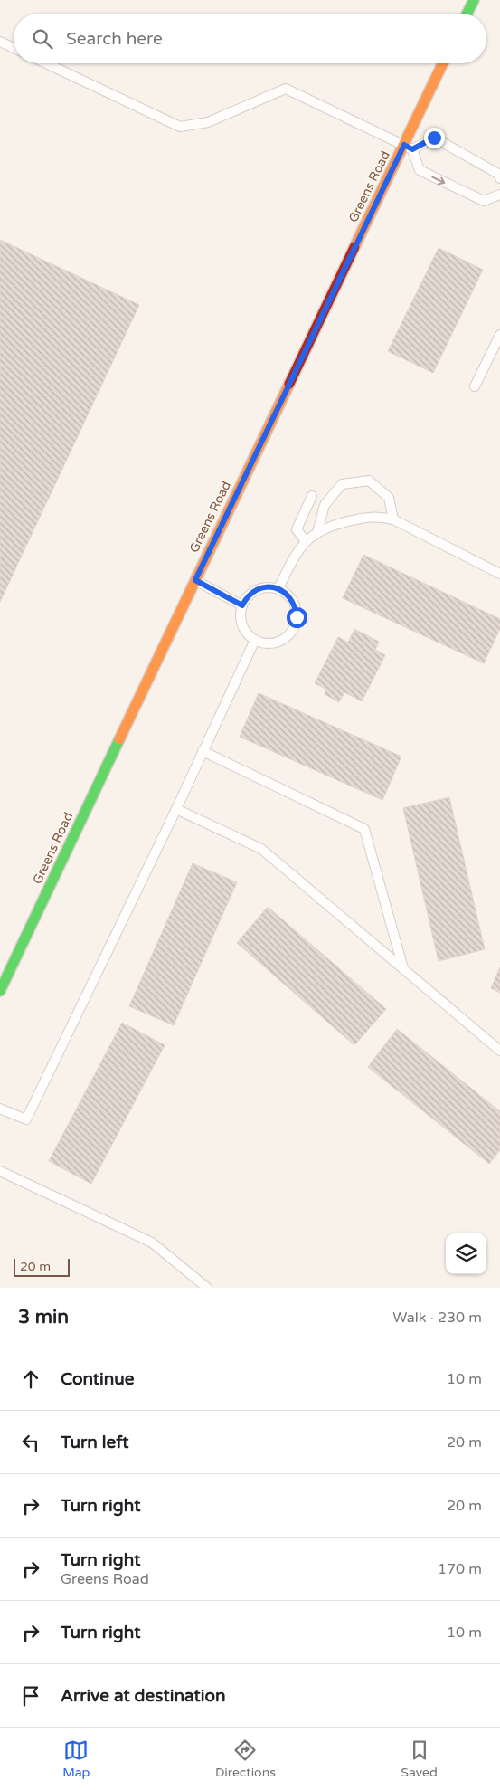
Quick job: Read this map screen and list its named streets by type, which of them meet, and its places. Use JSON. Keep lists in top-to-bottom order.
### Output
{
  "streets": {
    "main road": ["Greens Road"]
  },
  "scale_bar": "20 m",
  "page": {
    "search": "Search here",
    "scale": "20 m",
    "heading": ["3 min", "Walk · 230 m"],
    "list": [
      ["Continue", "10 m"],
      ["Turn left", "20 m"],
      ["Turn right", "20 m"],
      ["Turn right", "Greens Road", "170 m"],
      ["Turn right", "10 m"],
      "Arrive at destination"
    ],
    "nav": ["Map", "Directions", "Saved"]
  }
}
